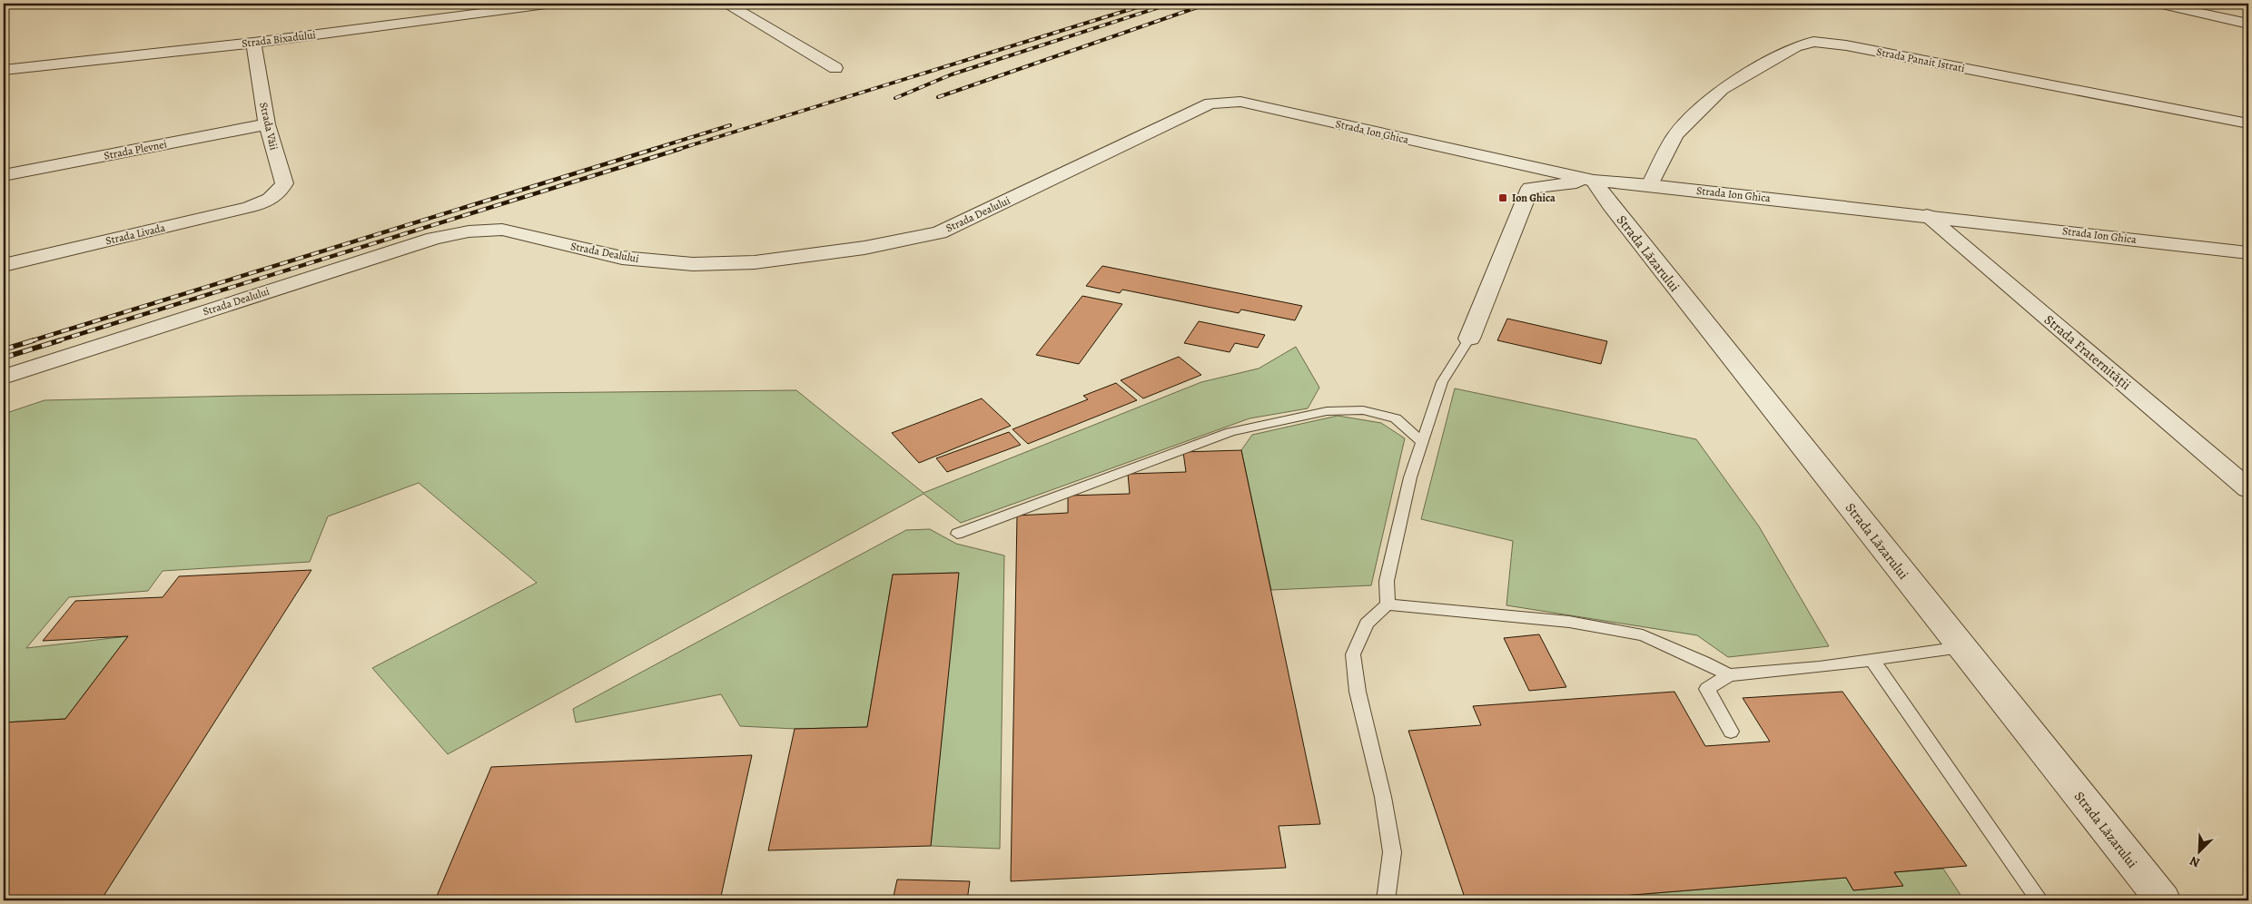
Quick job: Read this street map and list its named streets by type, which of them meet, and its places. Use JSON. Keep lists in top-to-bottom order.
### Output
{
  "streets": {
    "street": [
      "Strada Bixadului",
      "Strada Panait Istrati",
      "Strada Văii",
      "Strada Ion Ghica",
      "Strada Plevnei",
      "Strada Dealului",
      "Strada Livada",
      "Strada Lăzarului",
      "Strada Fraternității"
    ]
  },
  "crossings": [
    ["Strada Bixadului", "Strada Văii"],
    ["Strada Panait Istrati", "Strada Ion Ghica"],
    ["Strada Văii", "Strada Plevnei"],
    ["Strada Văii", "Strada Livada"],
    ["Strada Ion Ghica", "Strada Dealului"],
    ["Strada Ion Ghica", "Strada Lăzarului"],
    ["Strada Ion Ghica", "Strada Fraternității"]
  ],
  "places": {
    "transit": ["Ion Ghica"]
  },
  "north": "bottom left"
}
